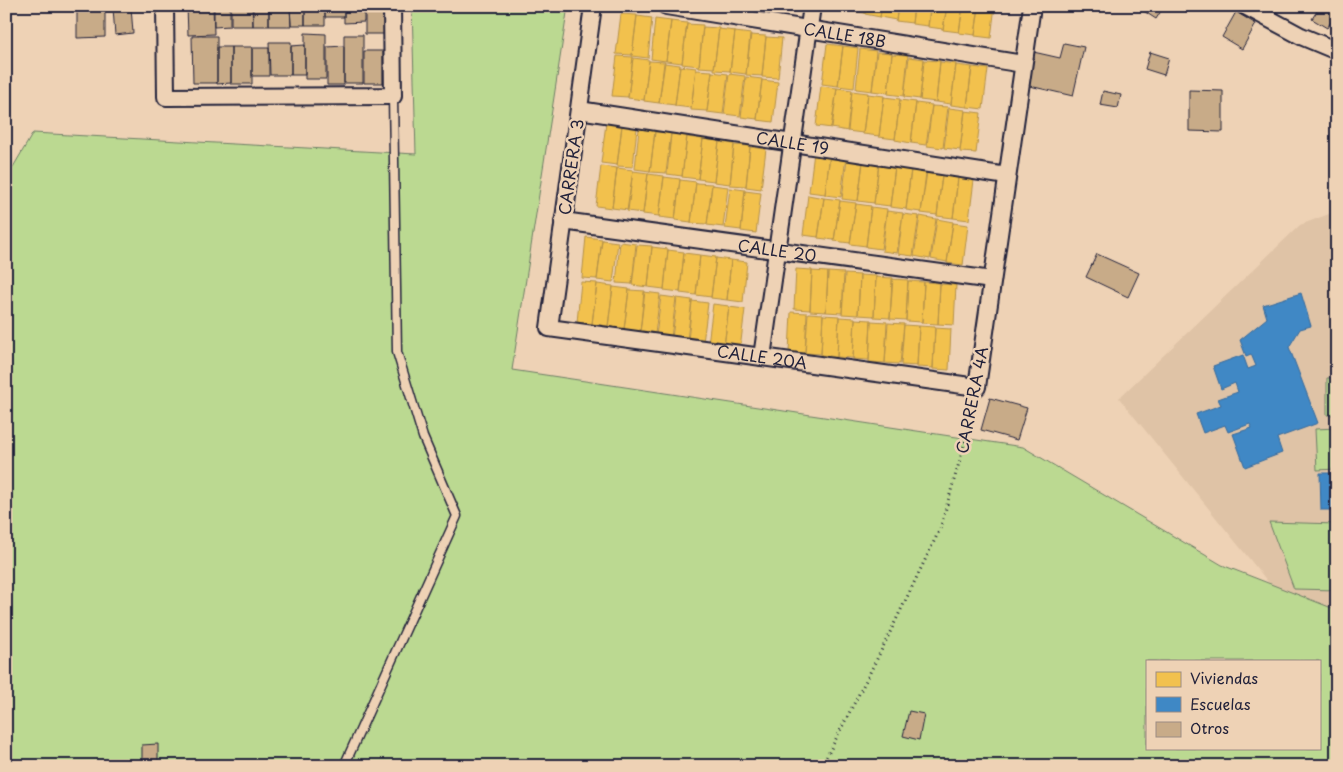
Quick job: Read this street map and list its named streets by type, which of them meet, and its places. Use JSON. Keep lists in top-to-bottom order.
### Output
{
  "streets": {
    "street": [
      "CALLE 18B",
      "CALLE 19",
      "CARRERA 3",
      "CALLE 20",
      "CALLE 20A",
      "CARRERA 4A"
    ]
  },
  "crossings": [
    ["CALLE 18B", "CARRERA 4A"],
    ["CALLE 19", "CARRERA 3"],
    ["CALLE 19", "CARRERA 4A"],
    ["CARRERA 3", "CALLE 20"],
    ["CARRERA 3", "CALLE 20A"],
    ["CALLE 20", "CARRERA 4A"],
    ["CALLE 20A", "CARRERA 4A"]
  ],
  "legend": ["Viviendas", "Escuelas", "Otros"]
}
